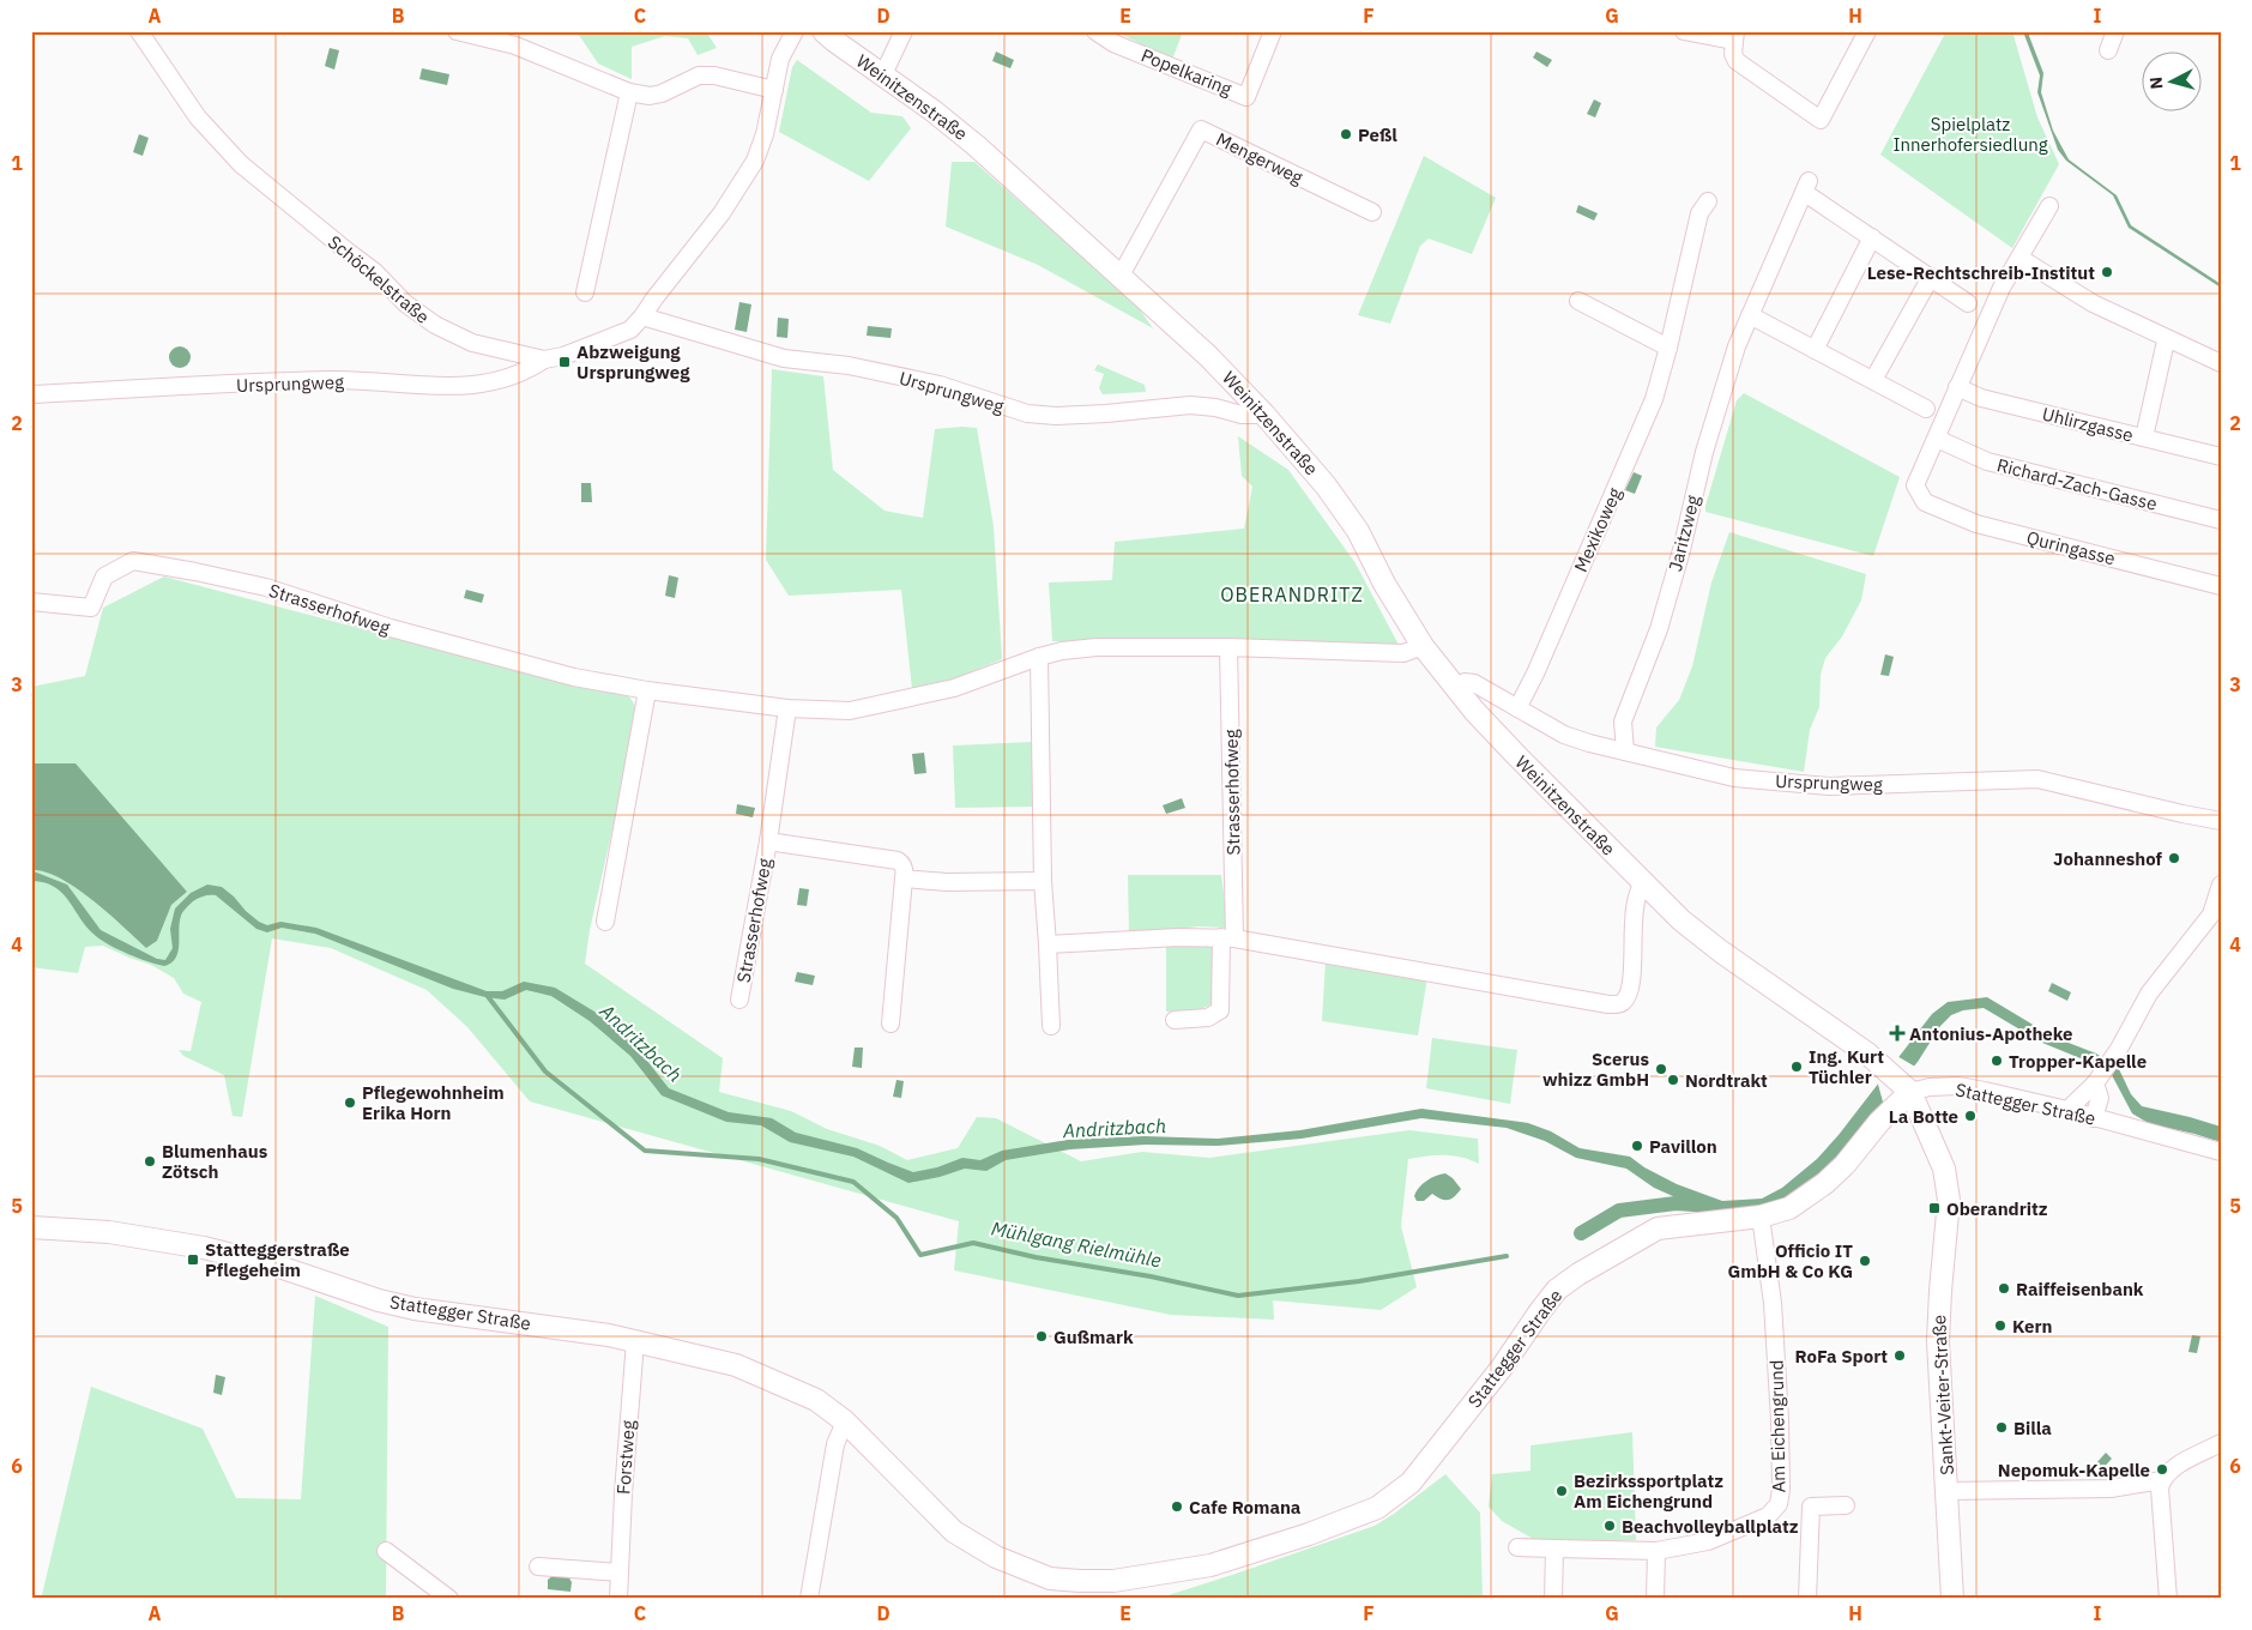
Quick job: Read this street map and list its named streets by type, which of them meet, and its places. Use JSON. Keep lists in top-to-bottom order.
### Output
{
  "streets": {
    "main road": ["Weinitzenstraße", "Stattegger Straße", "Sankt-Veiter-Straße"],
    "street": [
      "Popelkaring",
      "Mengerweg",
      "Schöckelstraße",
      "Ursprungweg",
      "Uhlirzgasse",
      "Richard-Zach-Gasse",
      "Mexikoweg",
      "Jaritzweg",
      "Quringasse",
      "Strasserhofweg",
      "Am Eichengrund",
      "Forstweg"
    ]
  },
  "crossings": [
    ["Weinitzenstraße", "Mengerweg"],
    ["Weinitzenstraße", "Ursprungweg"],
    ["Weinitzenstraße", "Strasserhofweg"],
    ["Weinitzenstraße", "Stattegger Straße"],
    ["Weinitzenstraße", "Sankt-Veiter-Straße"],
    ["Schöckelstraße", "Ursprungweg"],
    ["Ursprungweg", "Mexikoweg"],
    ["Ursprungweg", "Jaritzweg"],
    ["Richard-Zach-Gasse", "Quringasse"],
    ["Stattegger Straße", "Sankt-Veiter-Straße"],
    ["Stattegger Straße", "Am Eichengrund"],
    ["Stattegger Straße", "Forstweg"]
  ],
  "districts": ["OBERANDRITZ"],
  "water": ["Andritzbach", "Mühlgang Rielmühle"],
  "parks": ["Spielplatz Innerhofersiedlung"],
  "places": {
    "other": [
      "Peßl",
      "Lese-Rechtschreib-Institut",
      "Johanneshof",
      "Tropper-Kapelle",
      "Ing. Kurt Tüchler",
      "Scerus whizz GmbH",
      "Nordtrakt",
      "Pflegewohnheim Erika Horn",
      "La Botte",
      "Pavillon",
      "Blumenhaus Zötsch",
      "Officio IT GmbH & Co KG",
      "Raiffeisenbank",
      "Kern",
      "Gußmark",
      "RoFa Sport",
      "Billa",
      "Nepomuk-Kapelle",
      "Bezirkssportplatz Am Eichengrund",
      "Cafe Romana",
      "Beachvolleyballplatz"
    ],
    "transit": ["Abzweigung Ursprungweg", "Oberandritz", "Statteggerstraße Pflegeheim"],
    "health": ["Antonius-Apotheke"]
  },
  "north": "left",
  "grid": {
    "columns": [
      "A",
      "B",
      "C",
      "D",
      "E",
      "F",
      "G",
      "H",
      "I"
    ],
    "rows": [
      "1",
      "2",
      "3",
      "4",
      "5",
      "6"
    ]
  }
}
